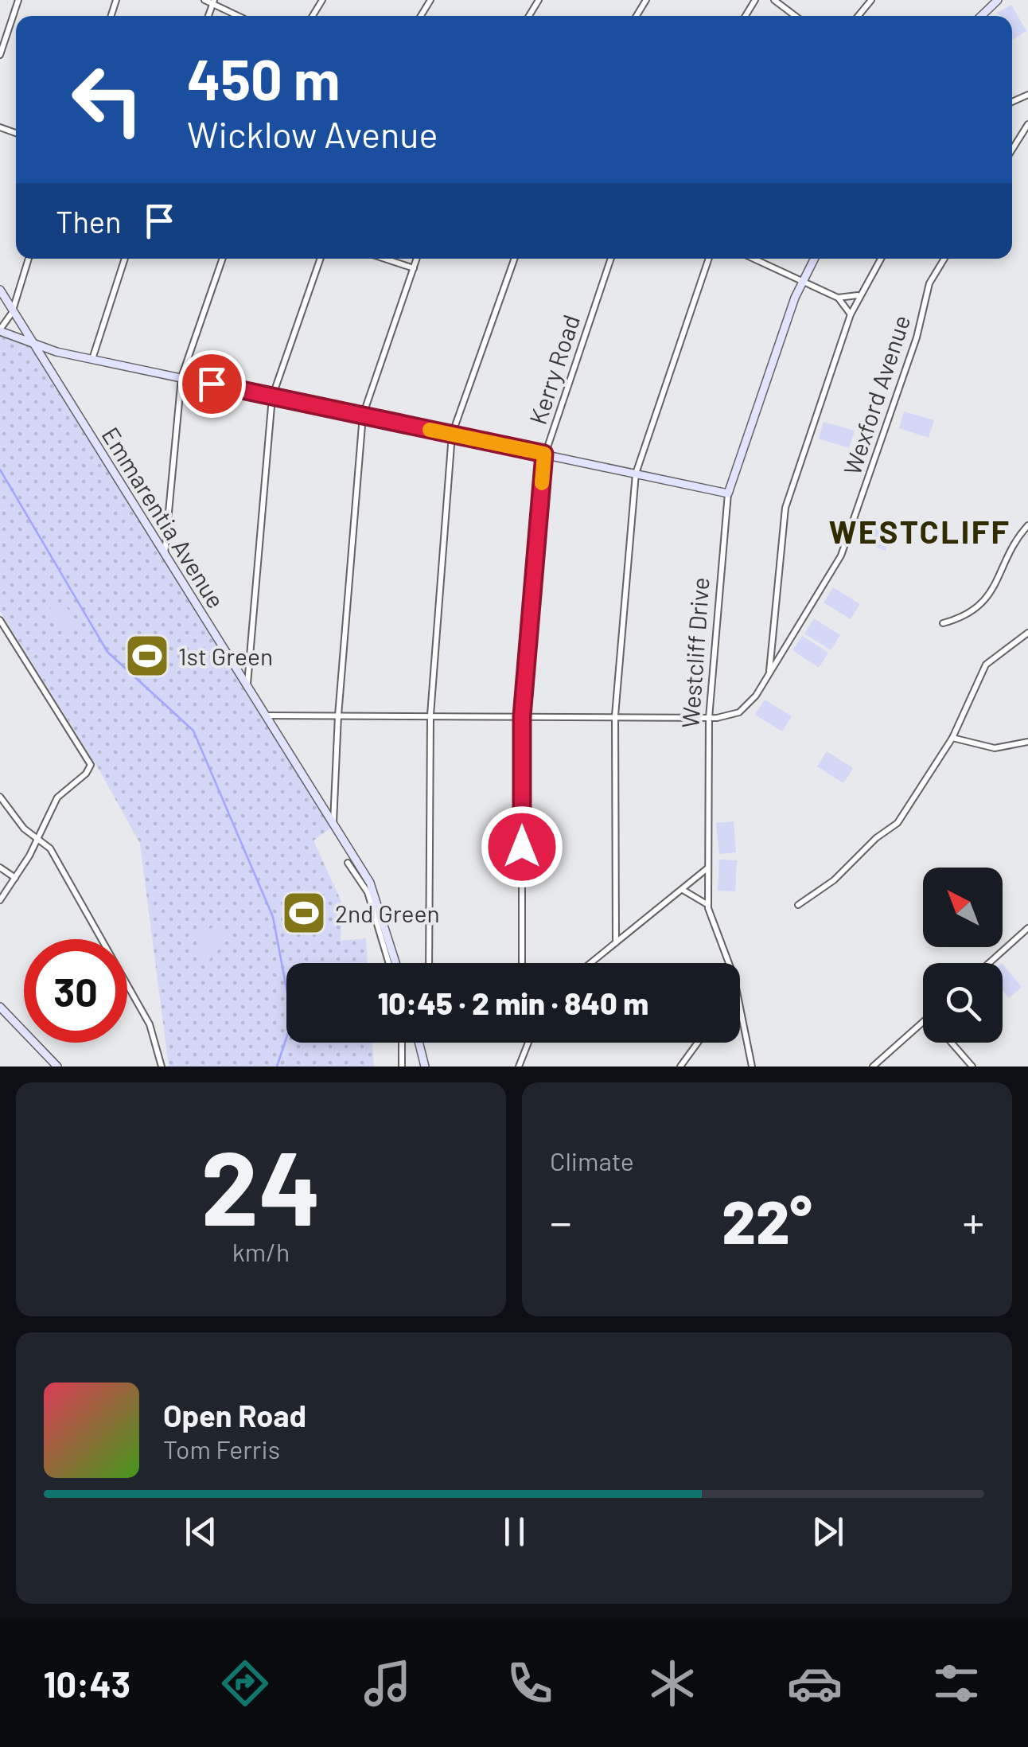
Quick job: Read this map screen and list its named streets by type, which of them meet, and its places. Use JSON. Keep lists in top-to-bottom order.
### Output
{
  "streets": {
    "street": [
      "Kerry Road",
      "Wexford Avenue",
      "Emmarentia Avenue",
      "Westcliff Drive"
    ]
  },
  "crossings": [
    ["Kerry Road", "Wexford Avenue"],
    ["Wexford Avenue", "Emmarentia Avenue"],
    ["Wexford Avenue", "Westcliff Drive"]
  ],
  "districts": ["WESTCLIFF"],
  "places": {
    "sports": ["1st Green", "2nd Green"]
  },
  "north": "top left",
  "page": {
    "turn": ["450 m", "Wicklow Avenue"],
    "then": "Then",
    "limit": "30",
    "trip": "10:45 · 2 min · 840 m",
    "tile": [
      ["24", "km/h"],
      "Climate"
    ],
    "heat": ["−", "22°", "+"],
    "song": ["Open Road", "Tom Ferris"],
    "tabs": "10:43"
  }
}
